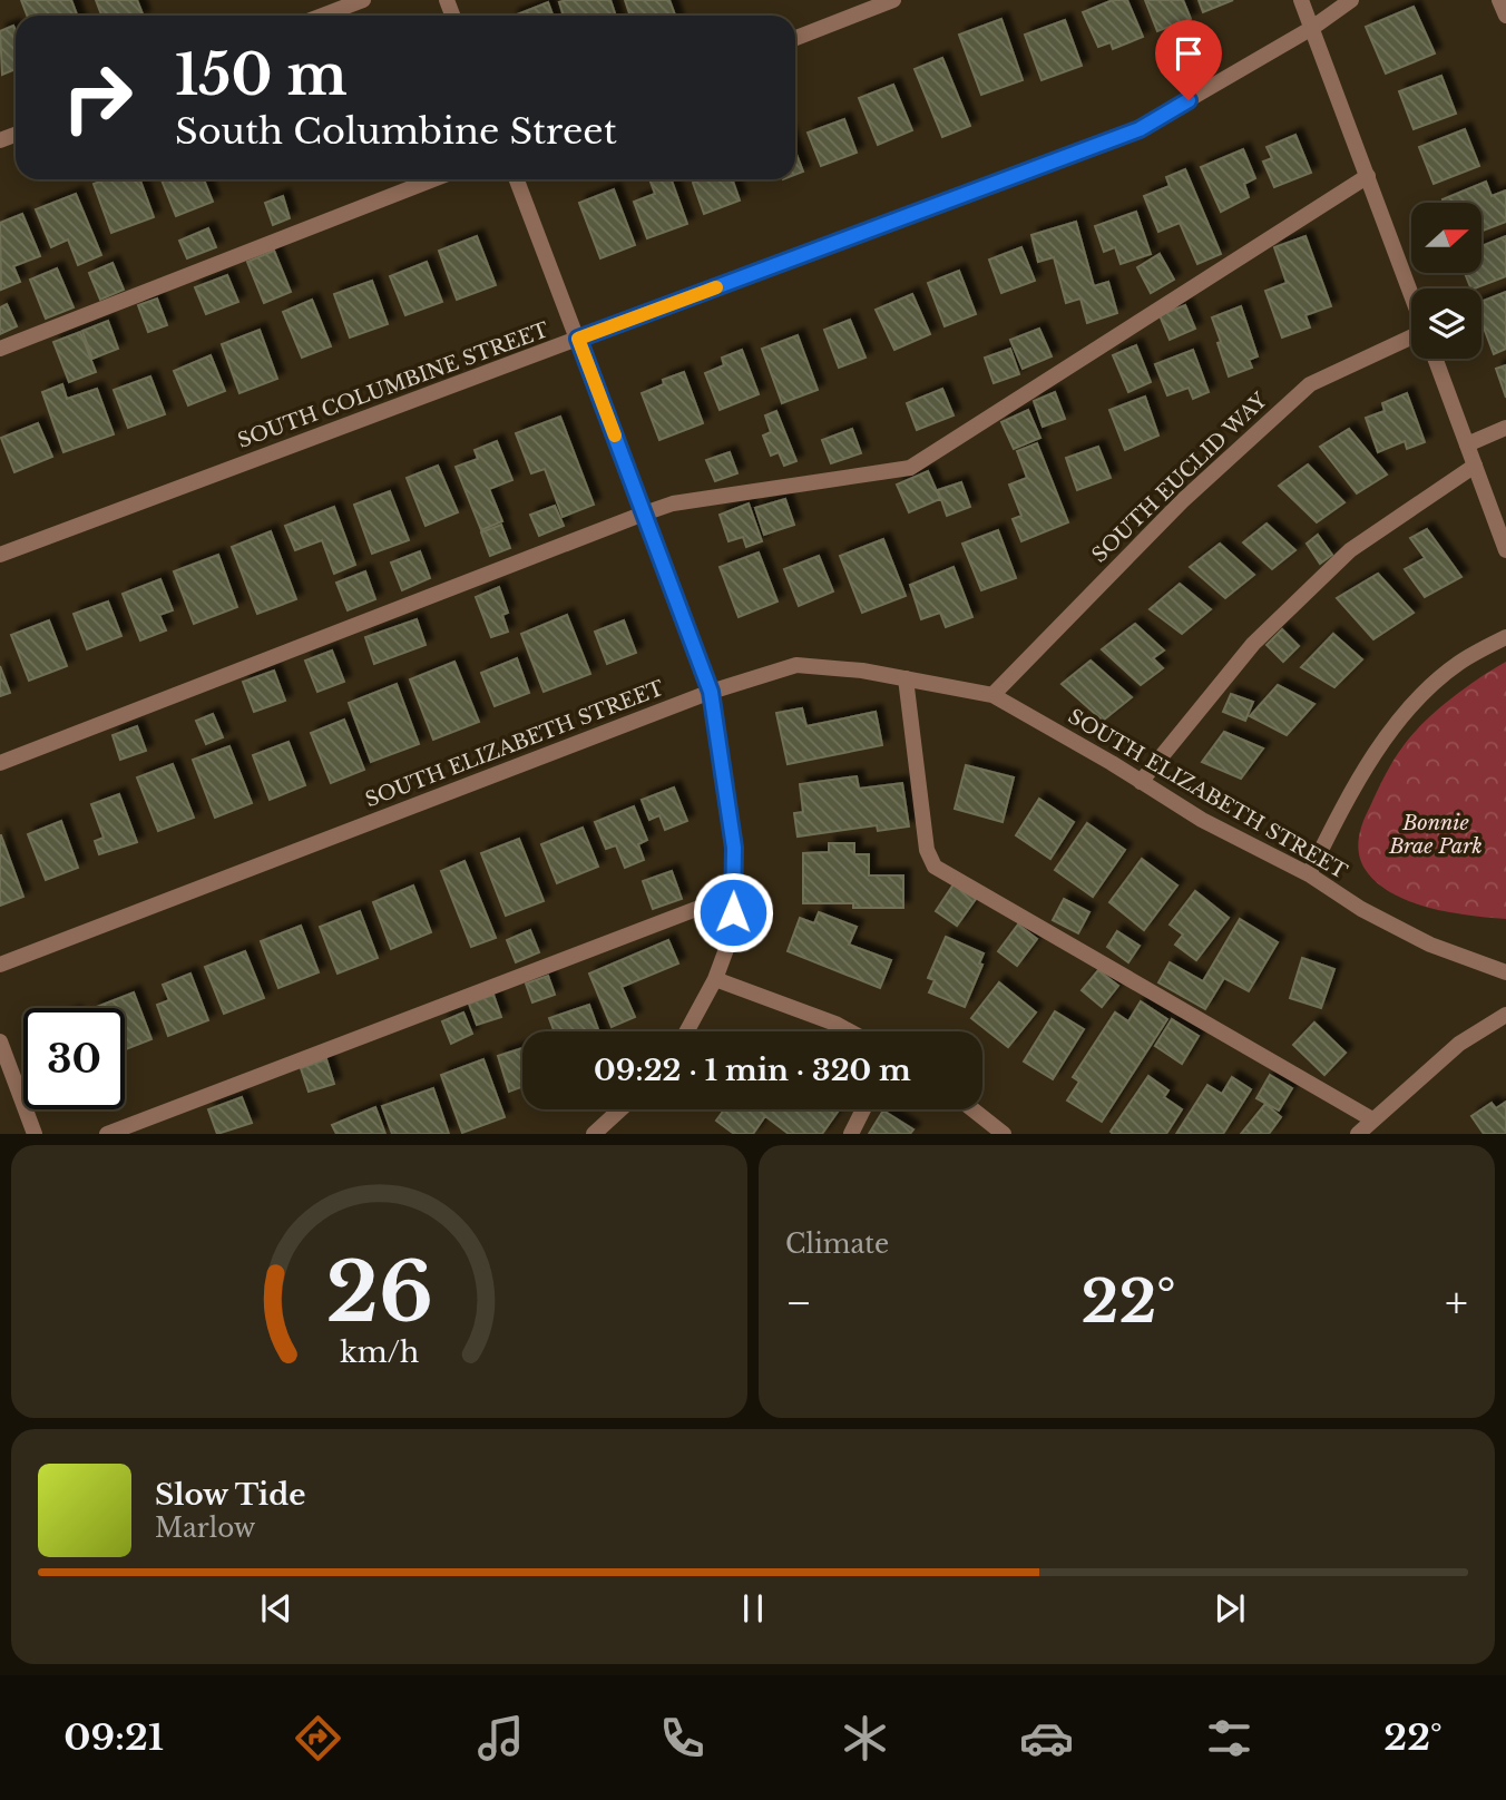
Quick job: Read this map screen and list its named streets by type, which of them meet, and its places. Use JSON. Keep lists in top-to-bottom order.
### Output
{
  "streets": {
    "street": ["SOUTH COLUMBINE STREET", "SOUTH EUCLID WAY", "SOUTH ELIZABETH STREET"]
  },
  "crossings": [
    ["SOUTH EUCLID WAY", "SOUTH ELIZABETH STREET"]
  ],
  "parks": ["Bonnie Brae Park"],
  "north": "right",
  "page": {
    "turn": ["150 m", "South Columbine Street"],
    "limit": "30",
    "trip": "09:22 · 1 min · 320 m",
    "tile": "Climate",
    "heat": ["−", "22°", "+"],
    "song": ["Slow Tide", "Marlow"],
    "tabs": ["09:21", "22°"],
    "gauge": ["26", "km/h"]
  }
}
